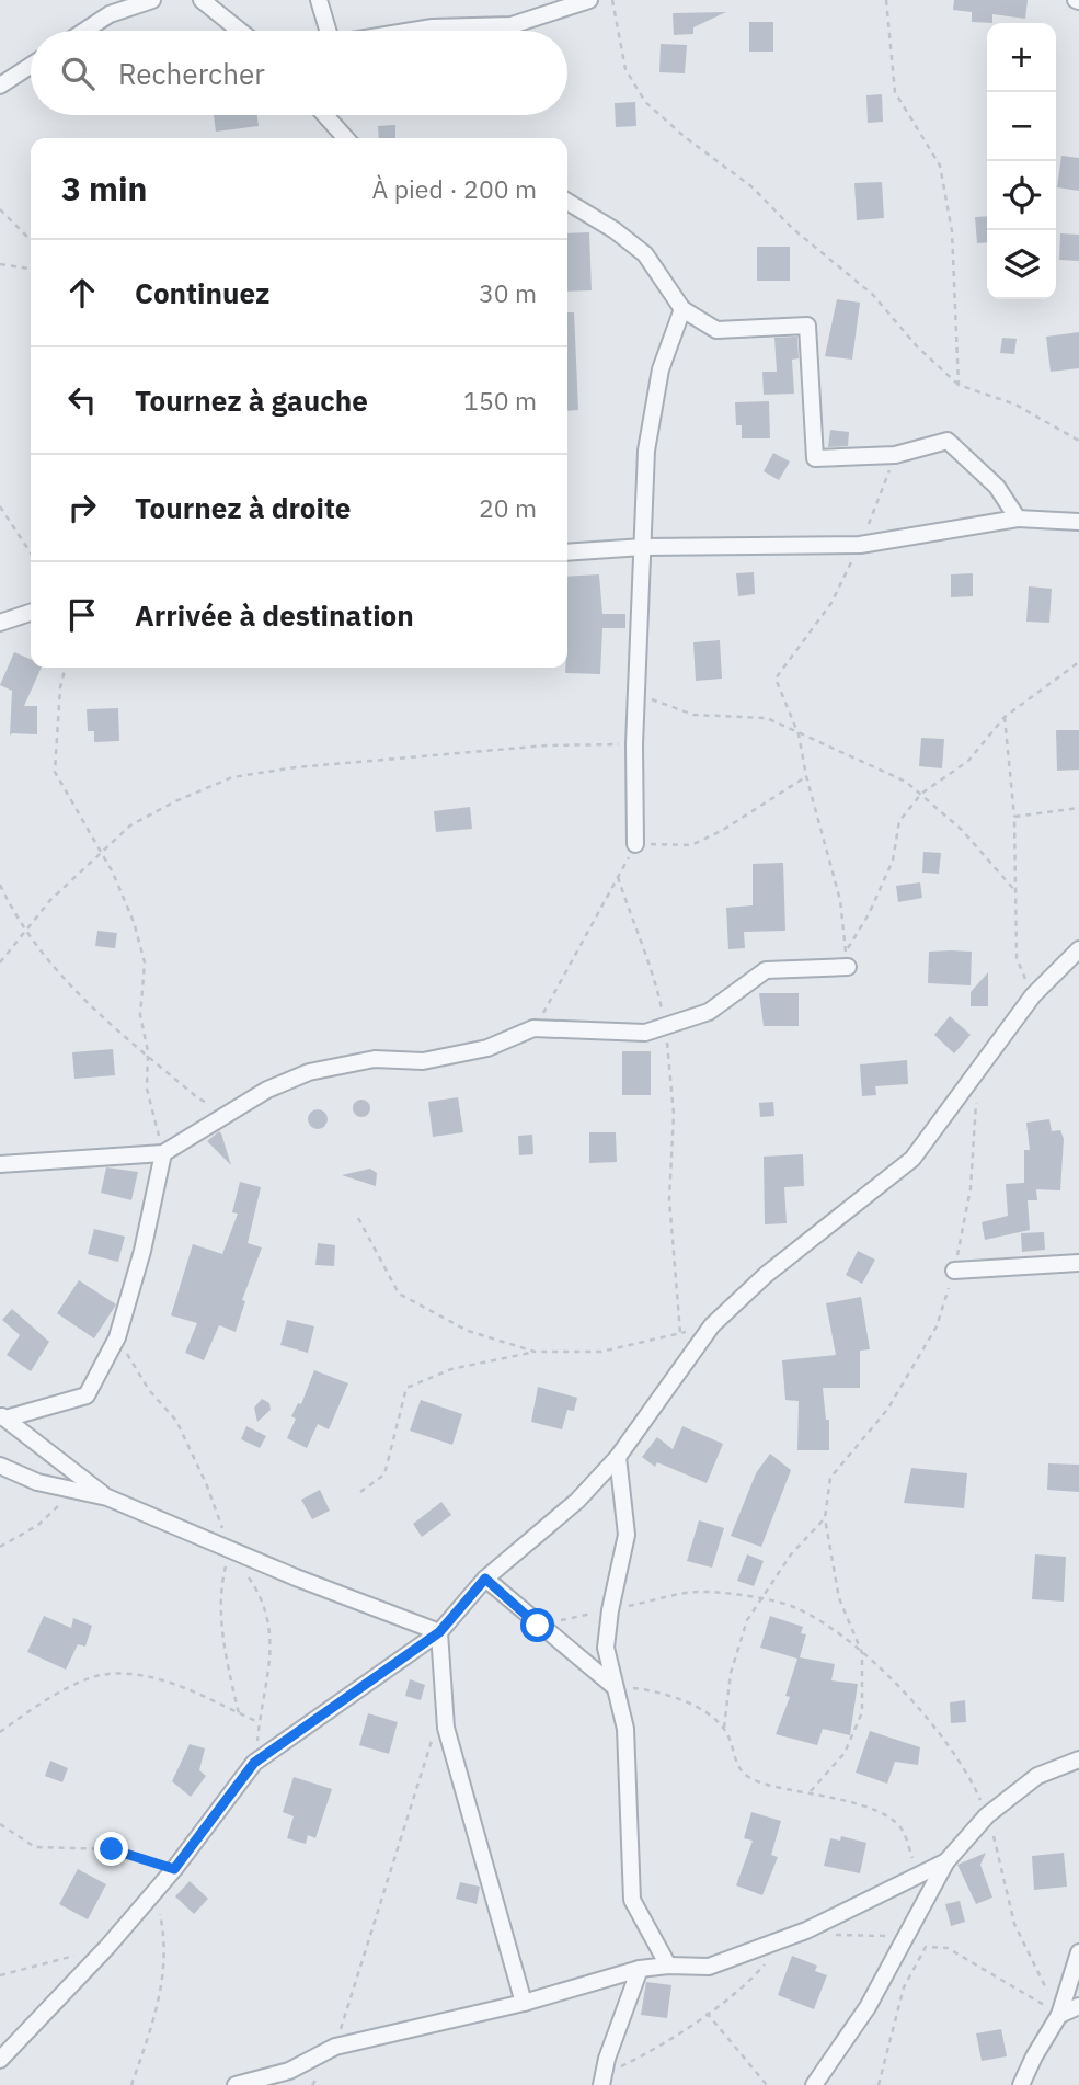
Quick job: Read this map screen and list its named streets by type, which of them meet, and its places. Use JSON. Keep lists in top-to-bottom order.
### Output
{
  "page": {
    "map_buttons": ["+", "−"],
    "search": "Rechercher",
    "heading": ["3 min", "À pied · 200 m"],
    "list": [
      ["Continuez", "30 m"],
      ["Tournez à gauche", "150 m"],
      ["Tournez à droite", "20 m"],
      "Arrivée à destination"
    ]
  }
}
